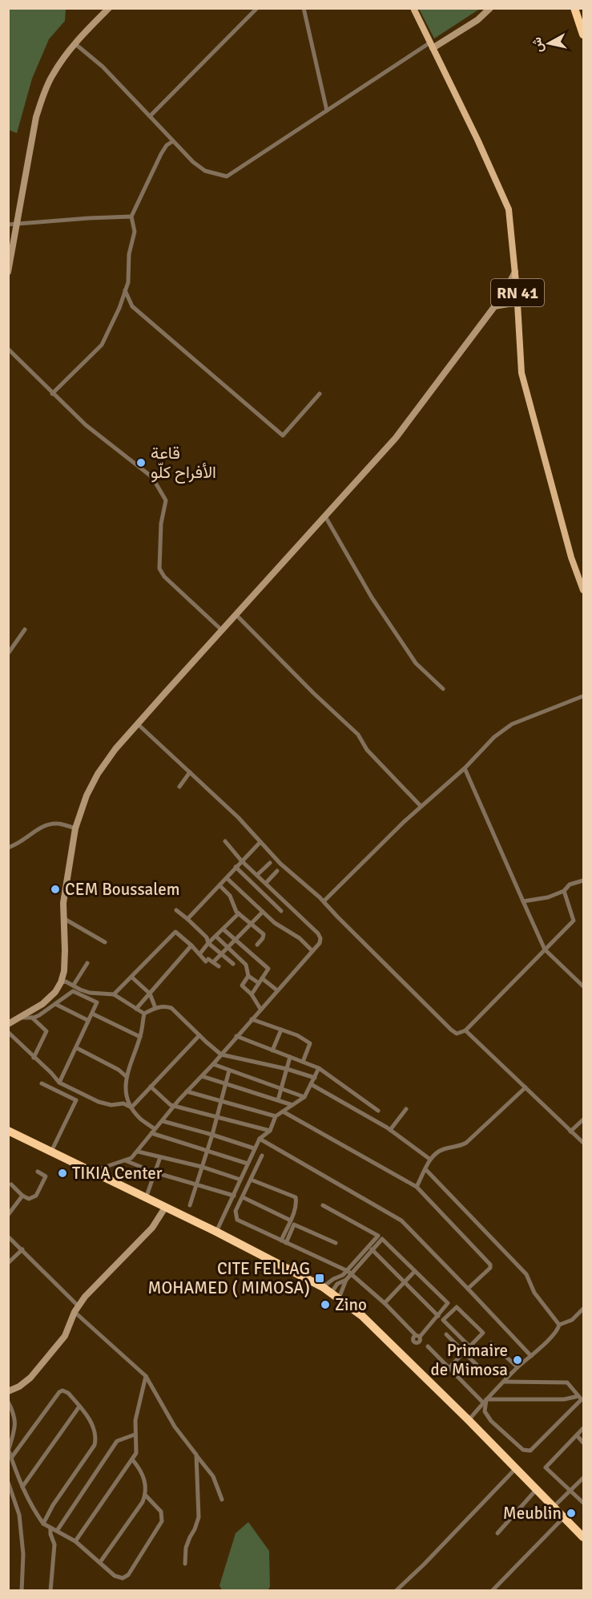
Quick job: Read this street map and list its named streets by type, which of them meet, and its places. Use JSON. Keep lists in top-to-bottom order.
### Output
{
  "streets": {
    "main road": ["RN 41"]
  },
  "places": {
    "other": [
      "قاعة الأفراح كلّو",
      "CEM Boussalem",
      "TIKIA Center",
      "Zino",
      "Primaire de Mimosa",
      "Meublin"
    ],
    "transit": ["CITE FELLAG MOHAMED ( MIMOSA)"]
  },
  "north": "left"
}
